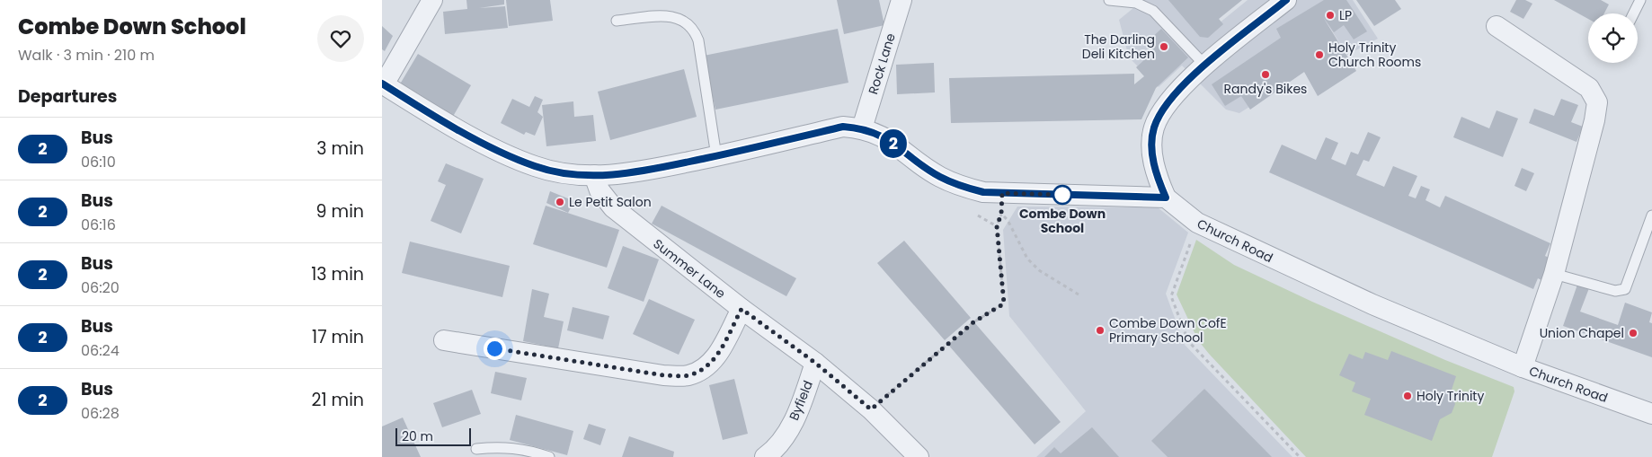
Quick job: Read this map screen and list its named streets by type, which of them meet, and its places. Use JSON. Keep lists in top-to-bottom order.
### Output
{
  "streets": {
    "street": [
      "Rock Lane",
      "Church Road",
      "Summer Lane",
      "Byfield"
    ]
  },
  "crossings": [
    ["Summer Lane", "Byfield"]
  ],
  "places": [
    "LP",
    "The Darling Deli Kitchen",
    "Holy Trinity Church Rooms",
    "Randy's Bikes",
    "Combe Down School",
    "Le Petit Salon",
    "Combe Down CofE Primary School",
    "Union Chapel",
    "Holy Trinity"
  ],
  "lines": ["bus line 2"],
  "scale_bar": "20 m",
  "page": {
    "heading": [
      ["Combe Down School", "Walk · 3 min · 210 m"],
      "Departures"
    ],
    "on_map": "2",
    "list": [
      {
        "mark": "2",
        "name": "Bus",
        "note": "06:10",
        "value": "3 min"
      },
      {
        "mark": "2",
        "name": "Bus",
        "note": "06:16",
        "value": "9 min"
      },
      {
        "mark": "2",
        "name": "Bus",
        "note": "06:20",
        "value": "13 min"
      },
      {
        "mark": "2",
        "name": "Bus",
        "note": "06:24",
        "value": "17 min"
      },
      {
        "mark": "2",
        "name": "Bus",
        "note": "06:28",
        "value": "21 min"
      }
    ],
    "scale": "20 m"
  }
}
